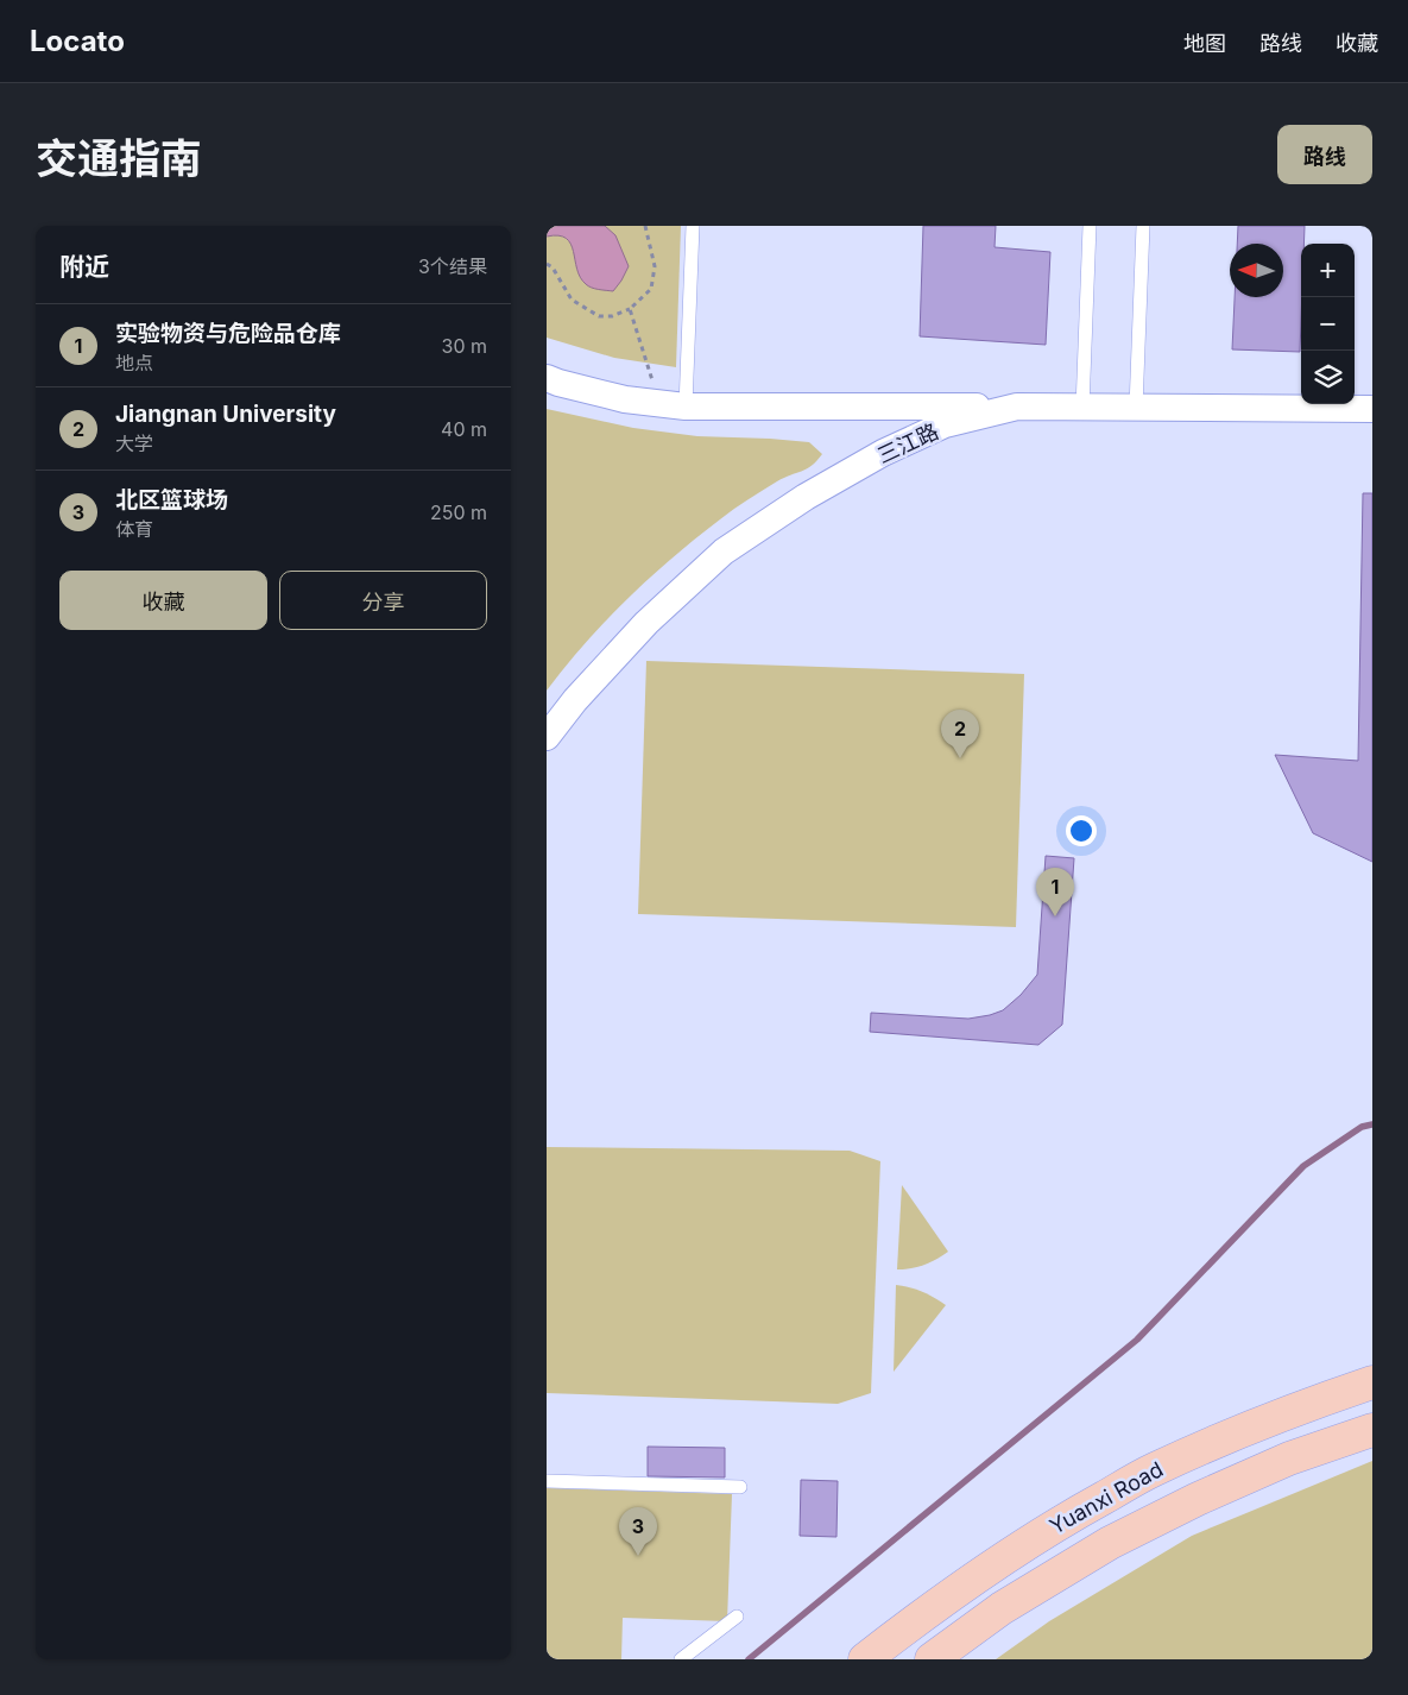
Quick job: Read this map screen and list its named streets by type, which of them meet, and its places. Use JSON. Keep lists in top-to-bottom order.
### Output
{
  "streets": {
    "main road": ["Yuanxi Road"],
    "street": ["三江路"]
  },
  "north": "left",
  "page": {
    "header": "Locato",
    "nav": ["地图", "路线", "收藏"],
    "title": "交通指南",
    "buttons": [
      "路线",
      ["收藏", "分享"]
    ],
    "heading": ["附近", "3个结果"],
    "map_buttons": ["+", "−"],
    "list": [
      {
        "mark": "1",
        "name": "实验物资与危险品仓库",
        "note": "地点",
        "value": "30 m"
      },
      {
        "mark": "2",
        "name": "Jiangnan University",
        "note": "大学",
        "value": "40 m"
      },
      {
        "mark": "3",
        "name": "北区篮球场",
        "note": "体育",
        "value": "250 m"
      }
    ],
    "pins": ["2", "1", "3"]
  }
}
